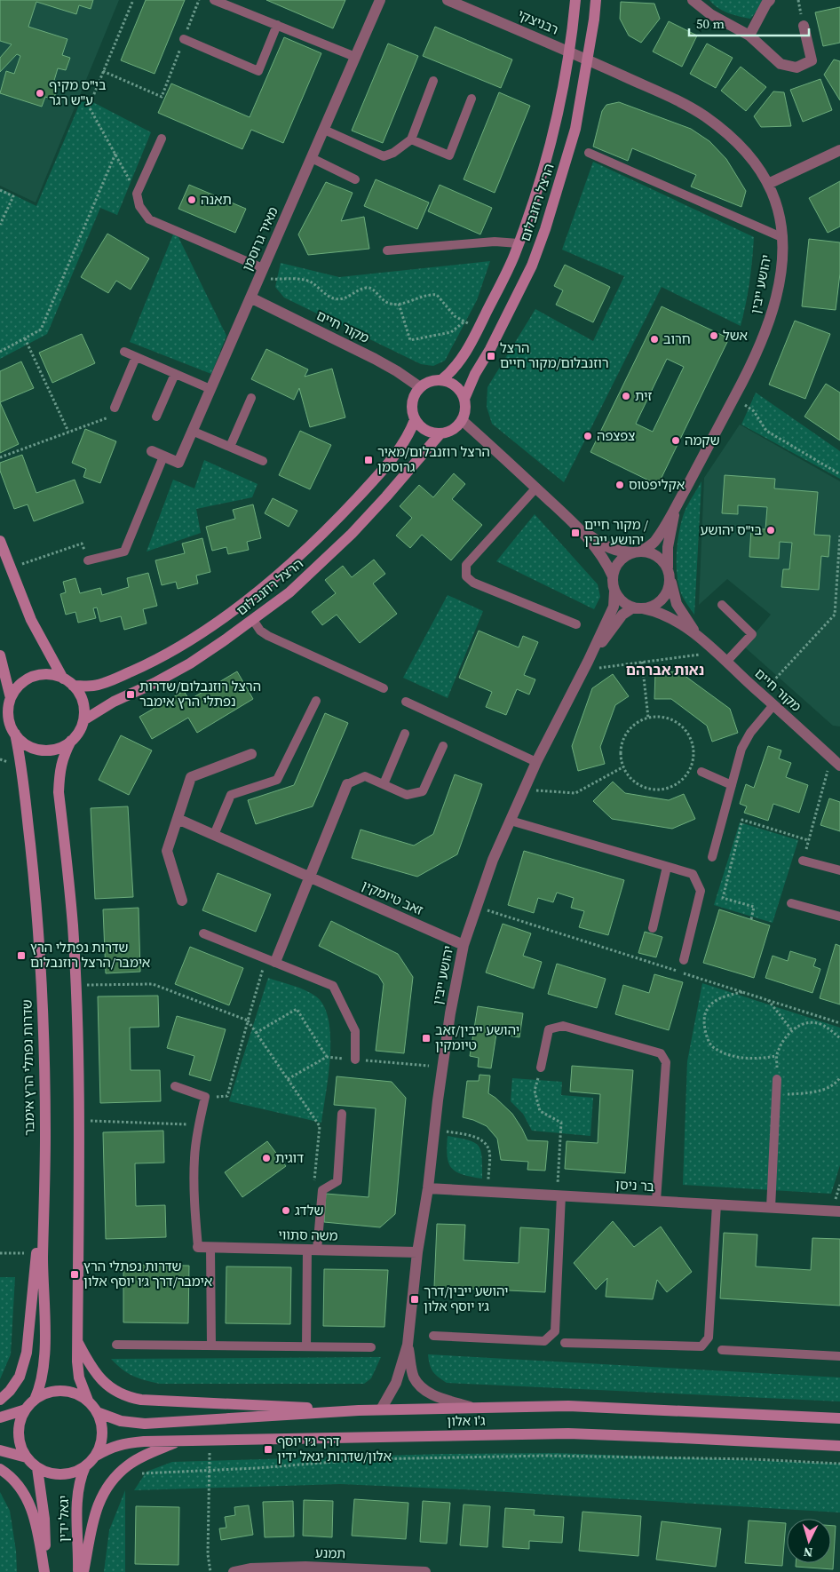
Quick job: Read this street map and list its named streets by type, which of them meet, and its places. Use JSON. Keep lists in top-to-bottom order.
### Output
{
  "streets": {
    "main road": [
      "הרצל רוזנבלום",
      "שדרות נפתלי הרץ אימבר",
      "ג'ו אלון",
      "יגאל ידין"
    ],
    "street": [
      "רבניצקי",
      "מאיר גרוסמן",
      "יהושע ייבין",
      "מקור חיים",
      "זאב טיומקין",
      "בר ניסן",
      "משה סתווי",
      "תמנע"
    ]
  },
  "crossings": [
    ["רבניצקי", "הרצל רוזנבלום"],
    ["רבניצקי", "יהושע ייבין"],
    ["הרצל רוזנבלום", "יהושע ייבין"],
    ["הרצל רוזנבלום", "מקור חיים"],
    ["הרצל רוזנבלום", "שדרות נפתלי הרץ אימבר"],
    ["מאיר גרוסמן", "מקור חיים"],
    ["יהושע ייבין", "מקור חיים"],
    ["יהושע ייבין", "זאב טיומקין"],
    ["יהושע ייבין", "בר ניסן"],
    ["יהושע ייבין", "משה סתווי"],
    ["יהושע ייבין", "ג'ו אלון"],
    ["שדרות נפתלי הרץ אימבר", "ג'ו אלון"],
    ["שדרות נפתלי הרץ אימבר", "יגאל ידין"],
    ["ג'ו אלון", "יגאל ידין"]
  ],
  "districts": ["נאות אברהם"],
  "places": {
    "other": [
      "בי\"ס מקיף ע\"ש רגר",
      "תאנה",
      "אשל",
      "חרוב",
      "זית",
      "צפצפה",
      "שקמה",
      "אקליפטוס",
      "בי\"ס יהושע",
      "דוגית",
      "שלדג"
    ],
    "transit": [
      "הרצל רוזנבלום/מקור חיים",
      "הרצל רוזנבלום/מאיר גרוסמן",
      "מקור חיים / יהושע ייבין",
      "הרצל רוזנבלום/שדרות נפתלי הרץ אימבר",
      "שדרות נפתלי הרץ אימבר/הרצל רוזנבלום",
      "יהושע ייבין/זאב טיומקין",
      "שדרות נפתלי הרץ אימבר/דרך ג׳ו יוסף אלון",
      "יהושע ייבין/דרך ג׳ו יוסף אלון",
      "דרך ג׳ו יוסף אלון/שדרות יגאל ידין"
    ]
  },
  "scale_bar": "50 m",
  "north": "bottom"
}
